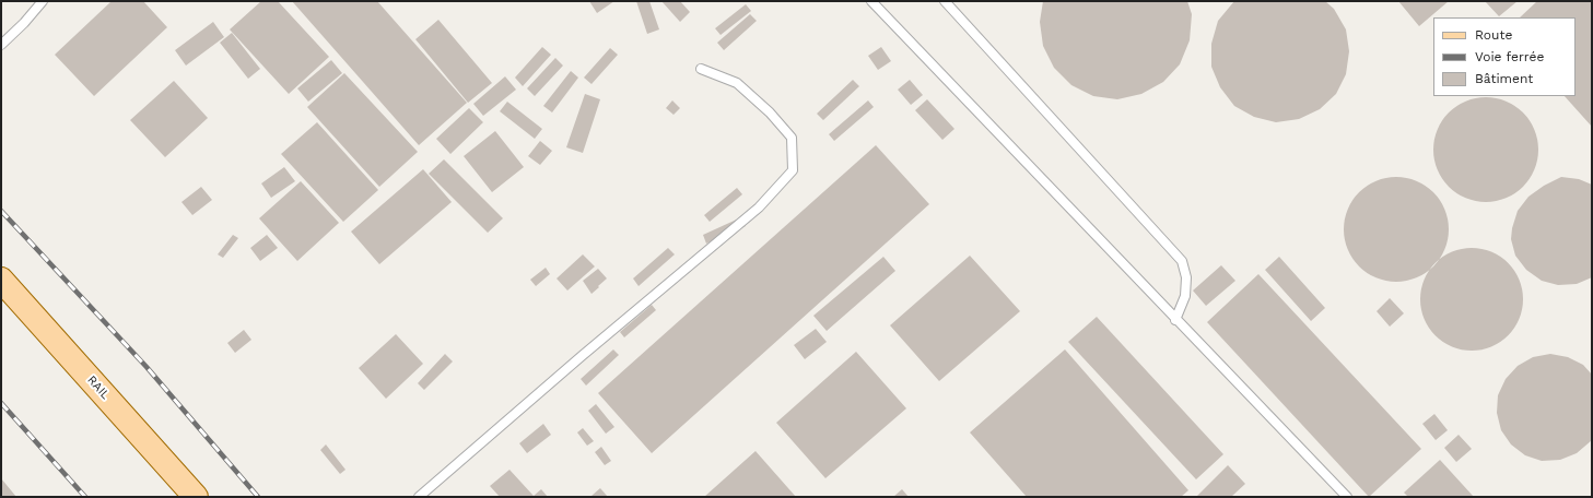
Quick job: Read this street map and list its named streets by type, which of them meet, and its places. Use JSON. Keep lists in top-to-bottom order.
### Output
{
  "streets": {
    "main road": ["RAIL"]
  },
  "legend": ["Route", "Voie ferrée", "Bâtiment"]
}
